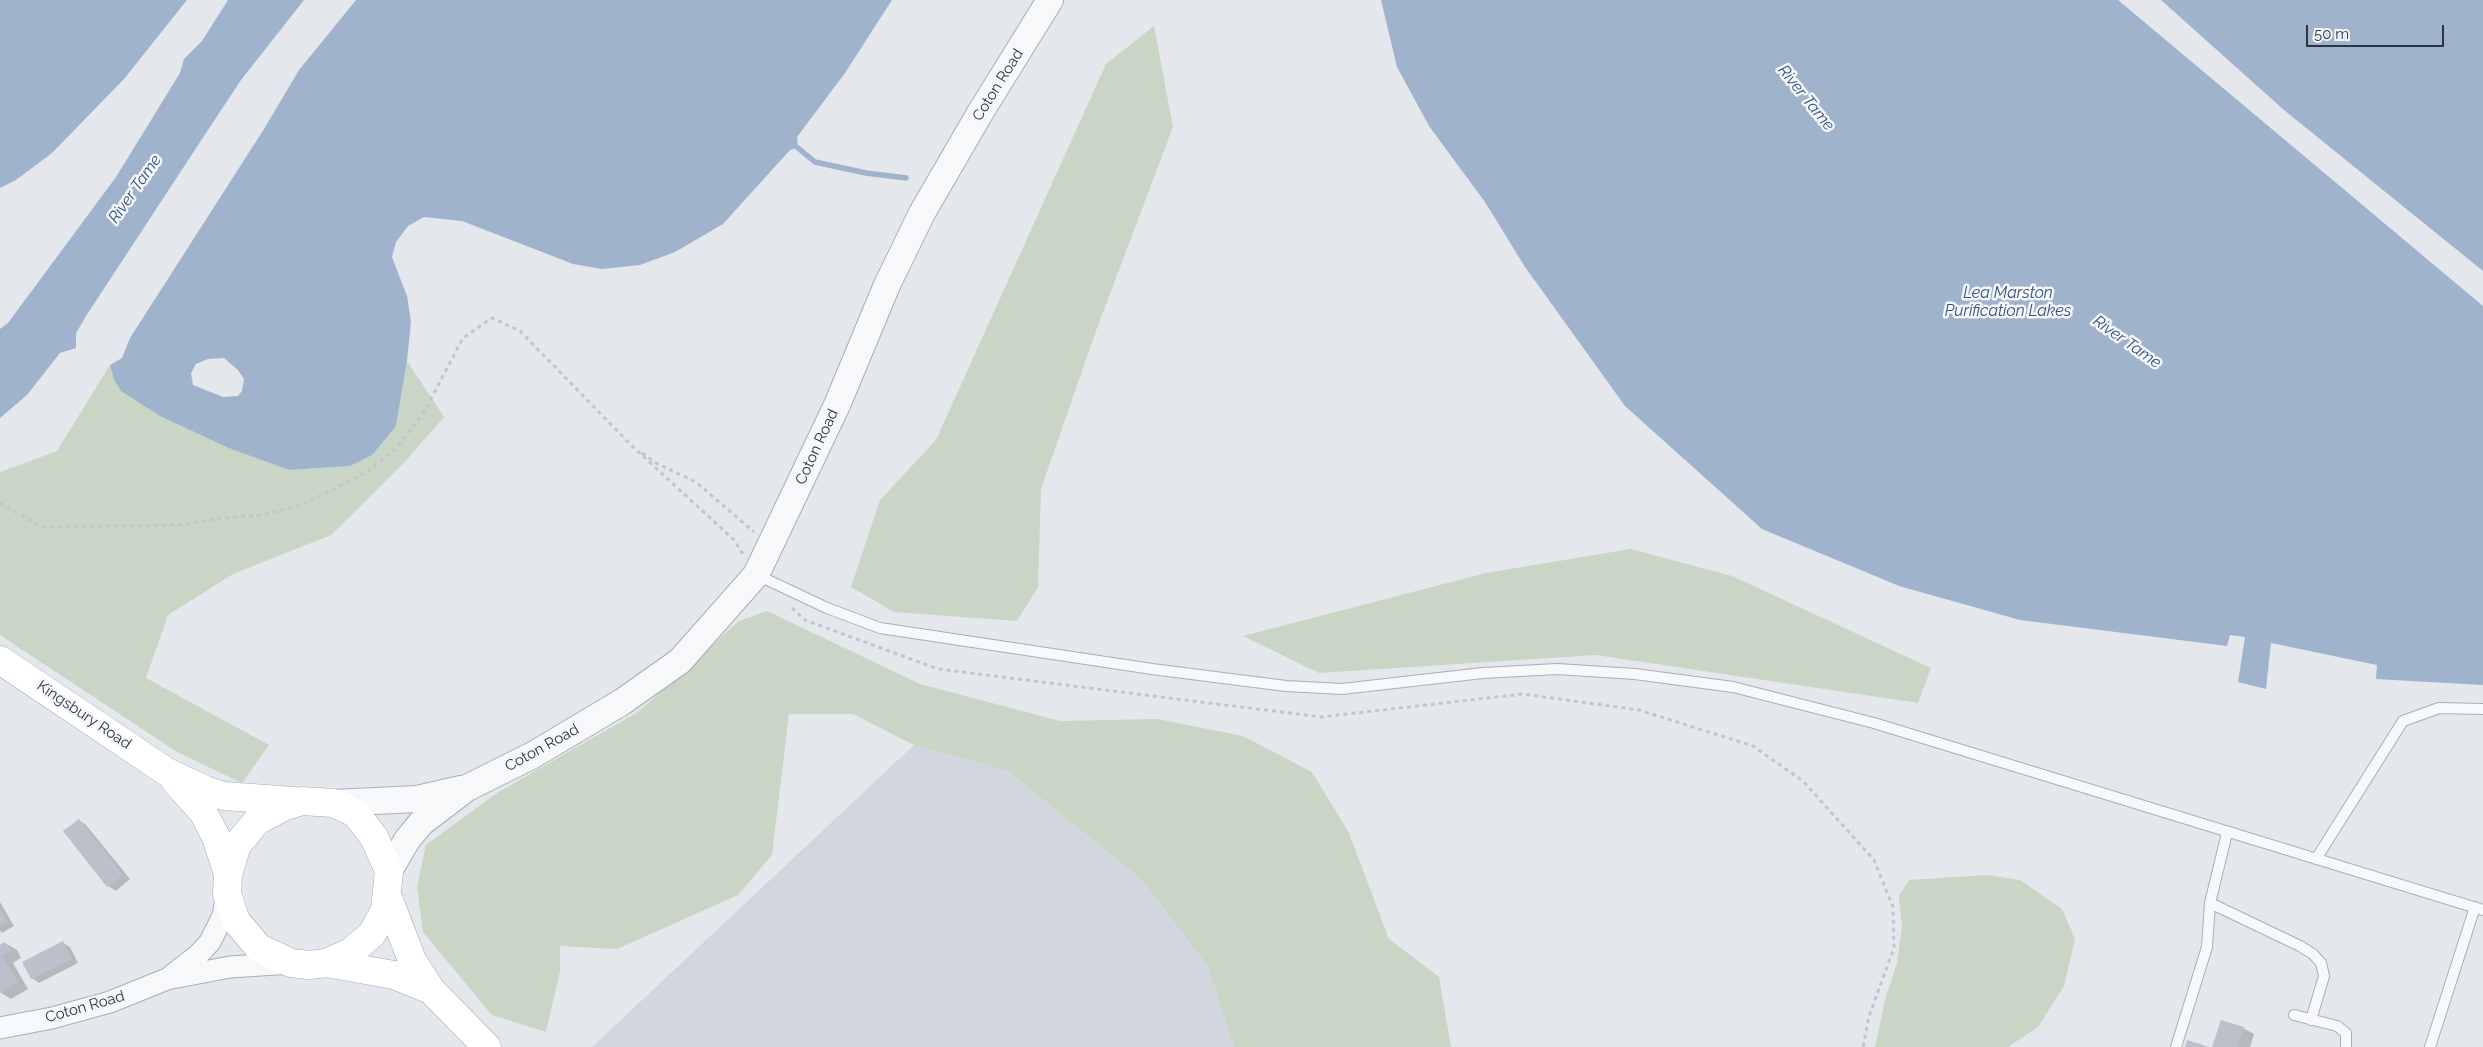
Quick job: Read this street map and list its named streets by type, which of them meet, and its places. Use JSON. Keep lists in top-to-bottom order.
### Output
{
  "streets": {
    "main road": ["Kingsbury Road"],
    "street": ["Coton Road"]
  },
  "water": ["River Tame", "Lea Marston Purification Lakes"],
  "scale_bar": "50 m"
}
